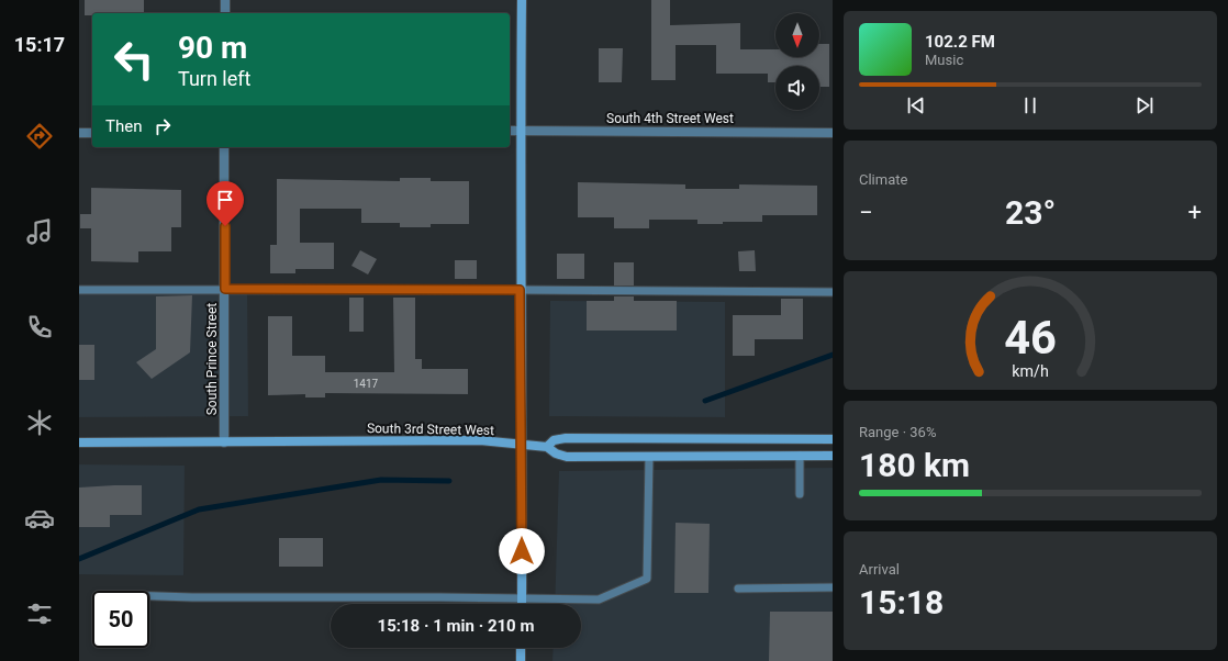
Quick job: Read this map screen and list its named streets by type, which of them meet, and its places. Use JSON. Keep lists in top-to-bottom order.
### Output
{
  "streets": {
    "main road": ["South 3rd Street West"],
    "street": ["South 4th Street West", "South Prince Street"]
  },
  "crossings": [
    ["South Prince Street", "South 3rd Street West"]
  ],
  "house_numbers": ["1417"],
  "north": "bottom",
  "page": {
    "tabs": "15:17",
    "turn": ["90 m", "Turn left"],
    "song": ["102.2 FM", "Music"],
    "then": "Then",
    "tile": [
      "Climate",
      ["Range · 36%", "180 km"],
      ["Arrival", "15:18"]
    ],
    "heat": ["−", "23°", "+"],
    "limit": "50",
    "trip": "15:18 · 1 min · 210 m",
    "gauge": ["46", "km/h"]
  }
}
